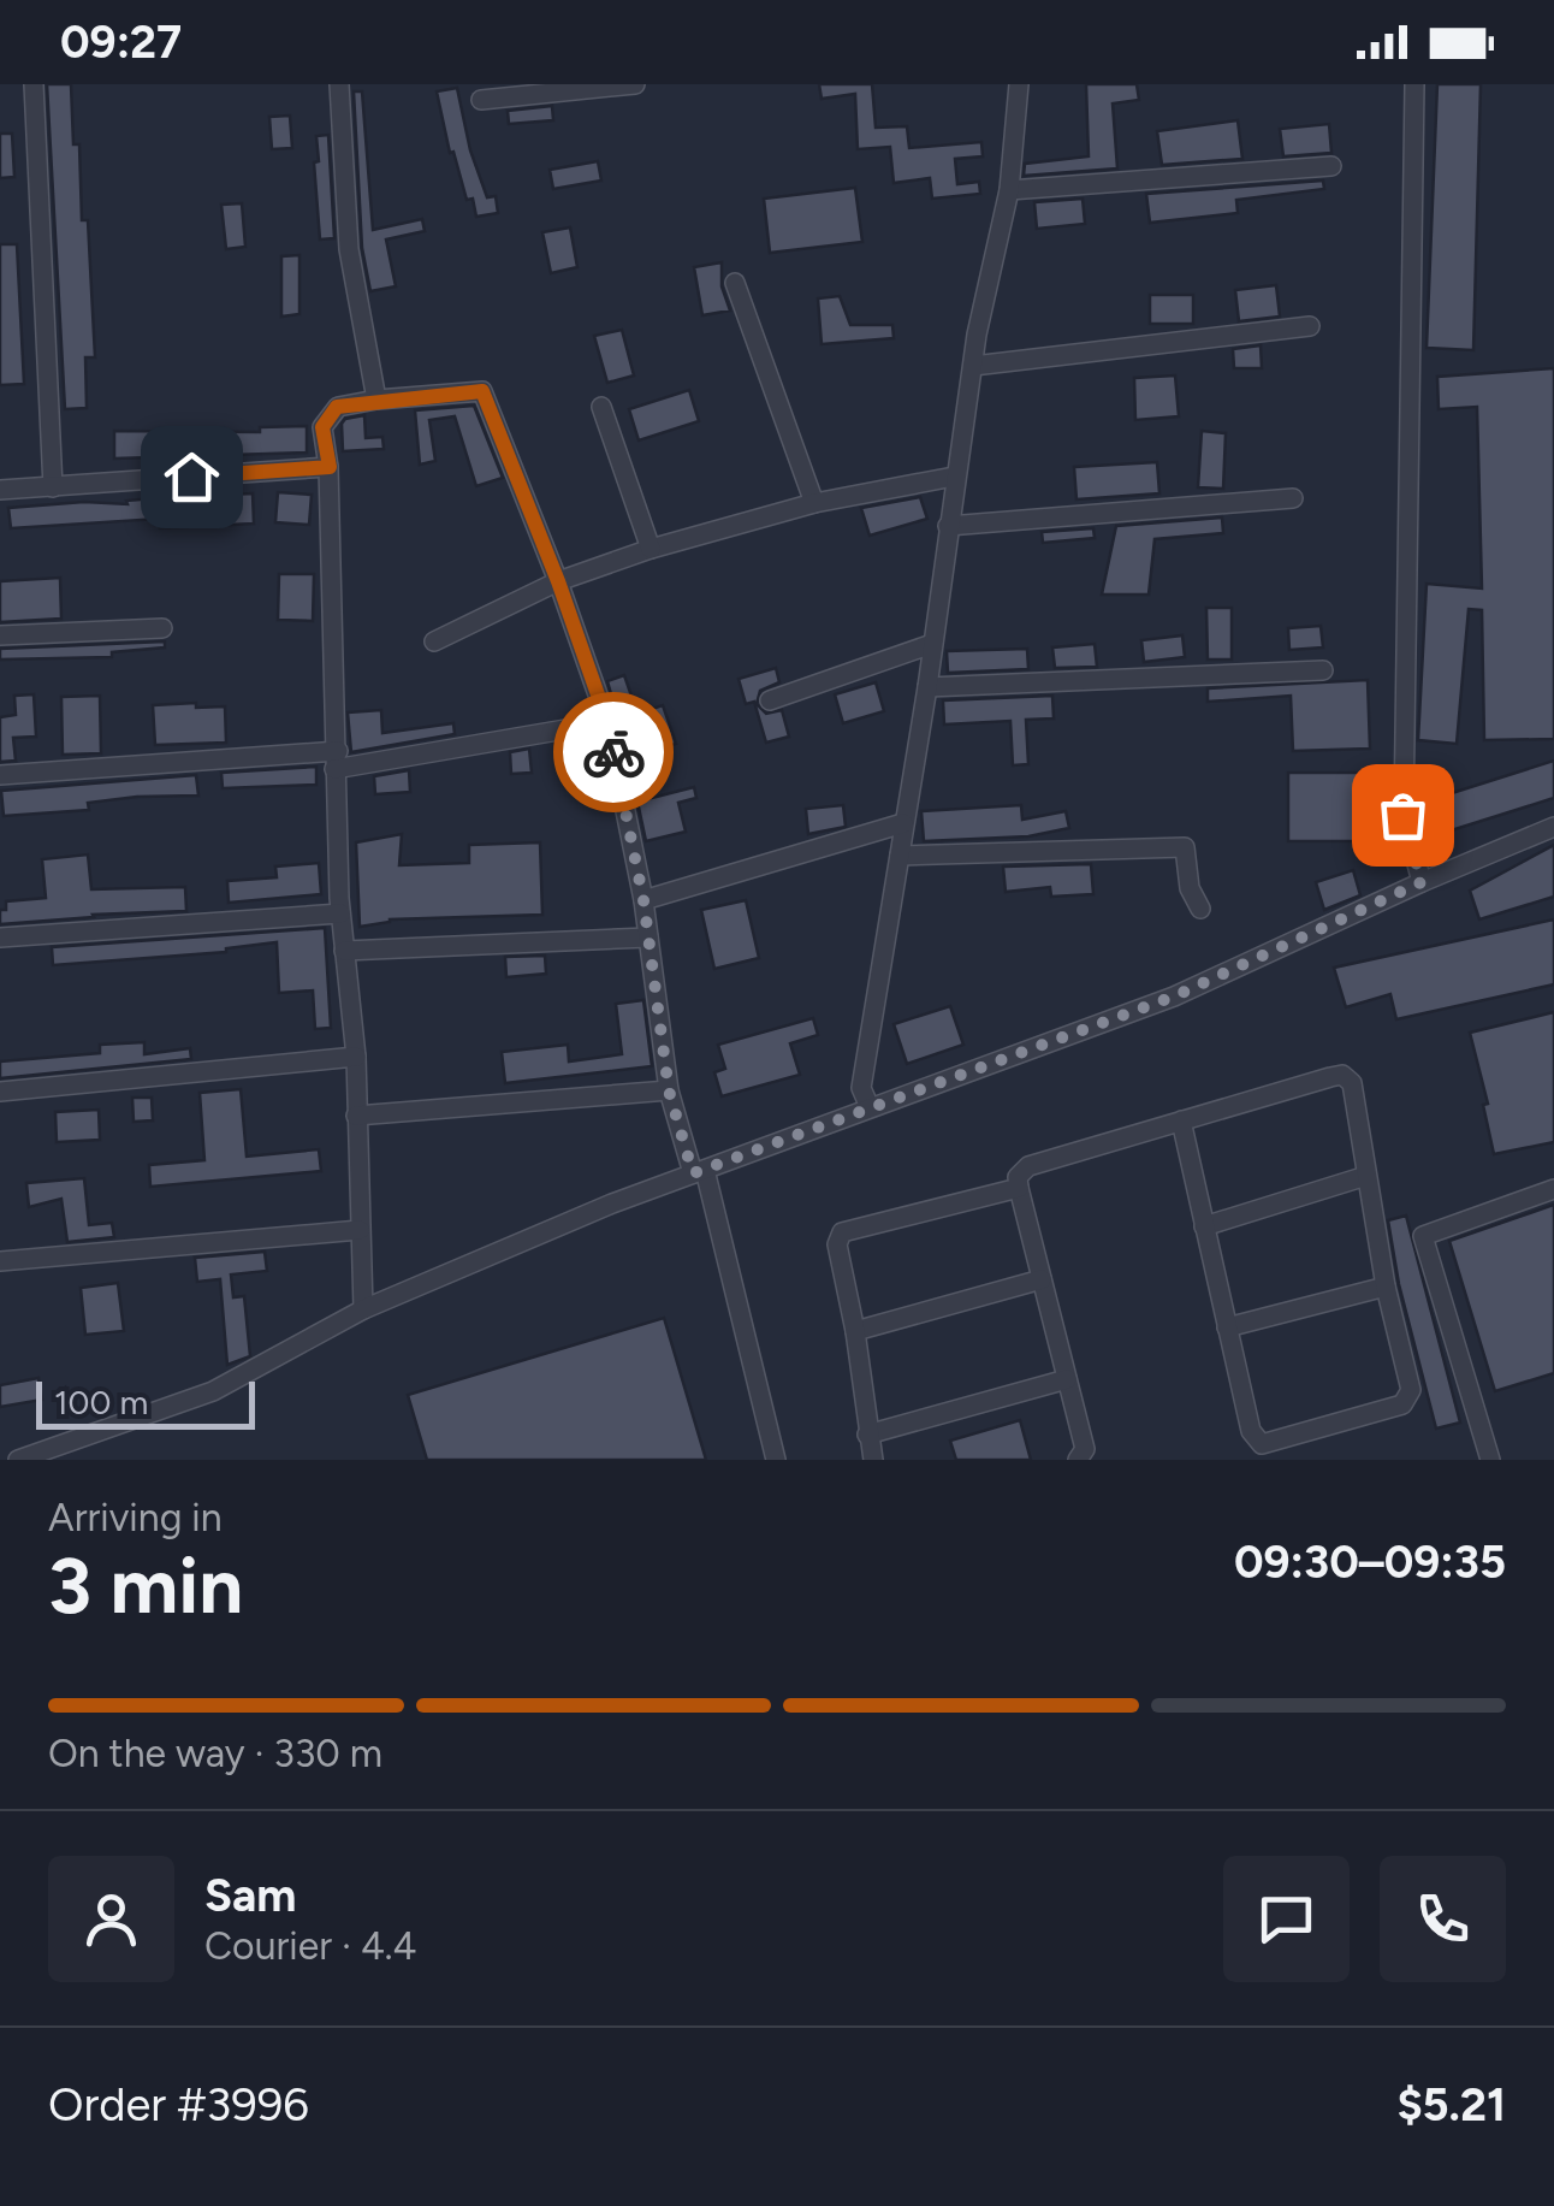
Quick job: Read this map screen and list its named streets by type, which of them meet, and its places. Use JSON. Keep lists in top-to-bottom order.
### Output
{
  "scale_bar": "100 m",
  "page": {
    "status": "09:27",
    "scale": "100 m",
    "heading": ["3 min", "Arriving in", "09:30–09:35"],
    "panel": [
      "Sam",
      "Courier · 4.4",
      "Order #3996",
      "$5.21"
    ],
    "bar": "On the way · 330 m"
  }
}
